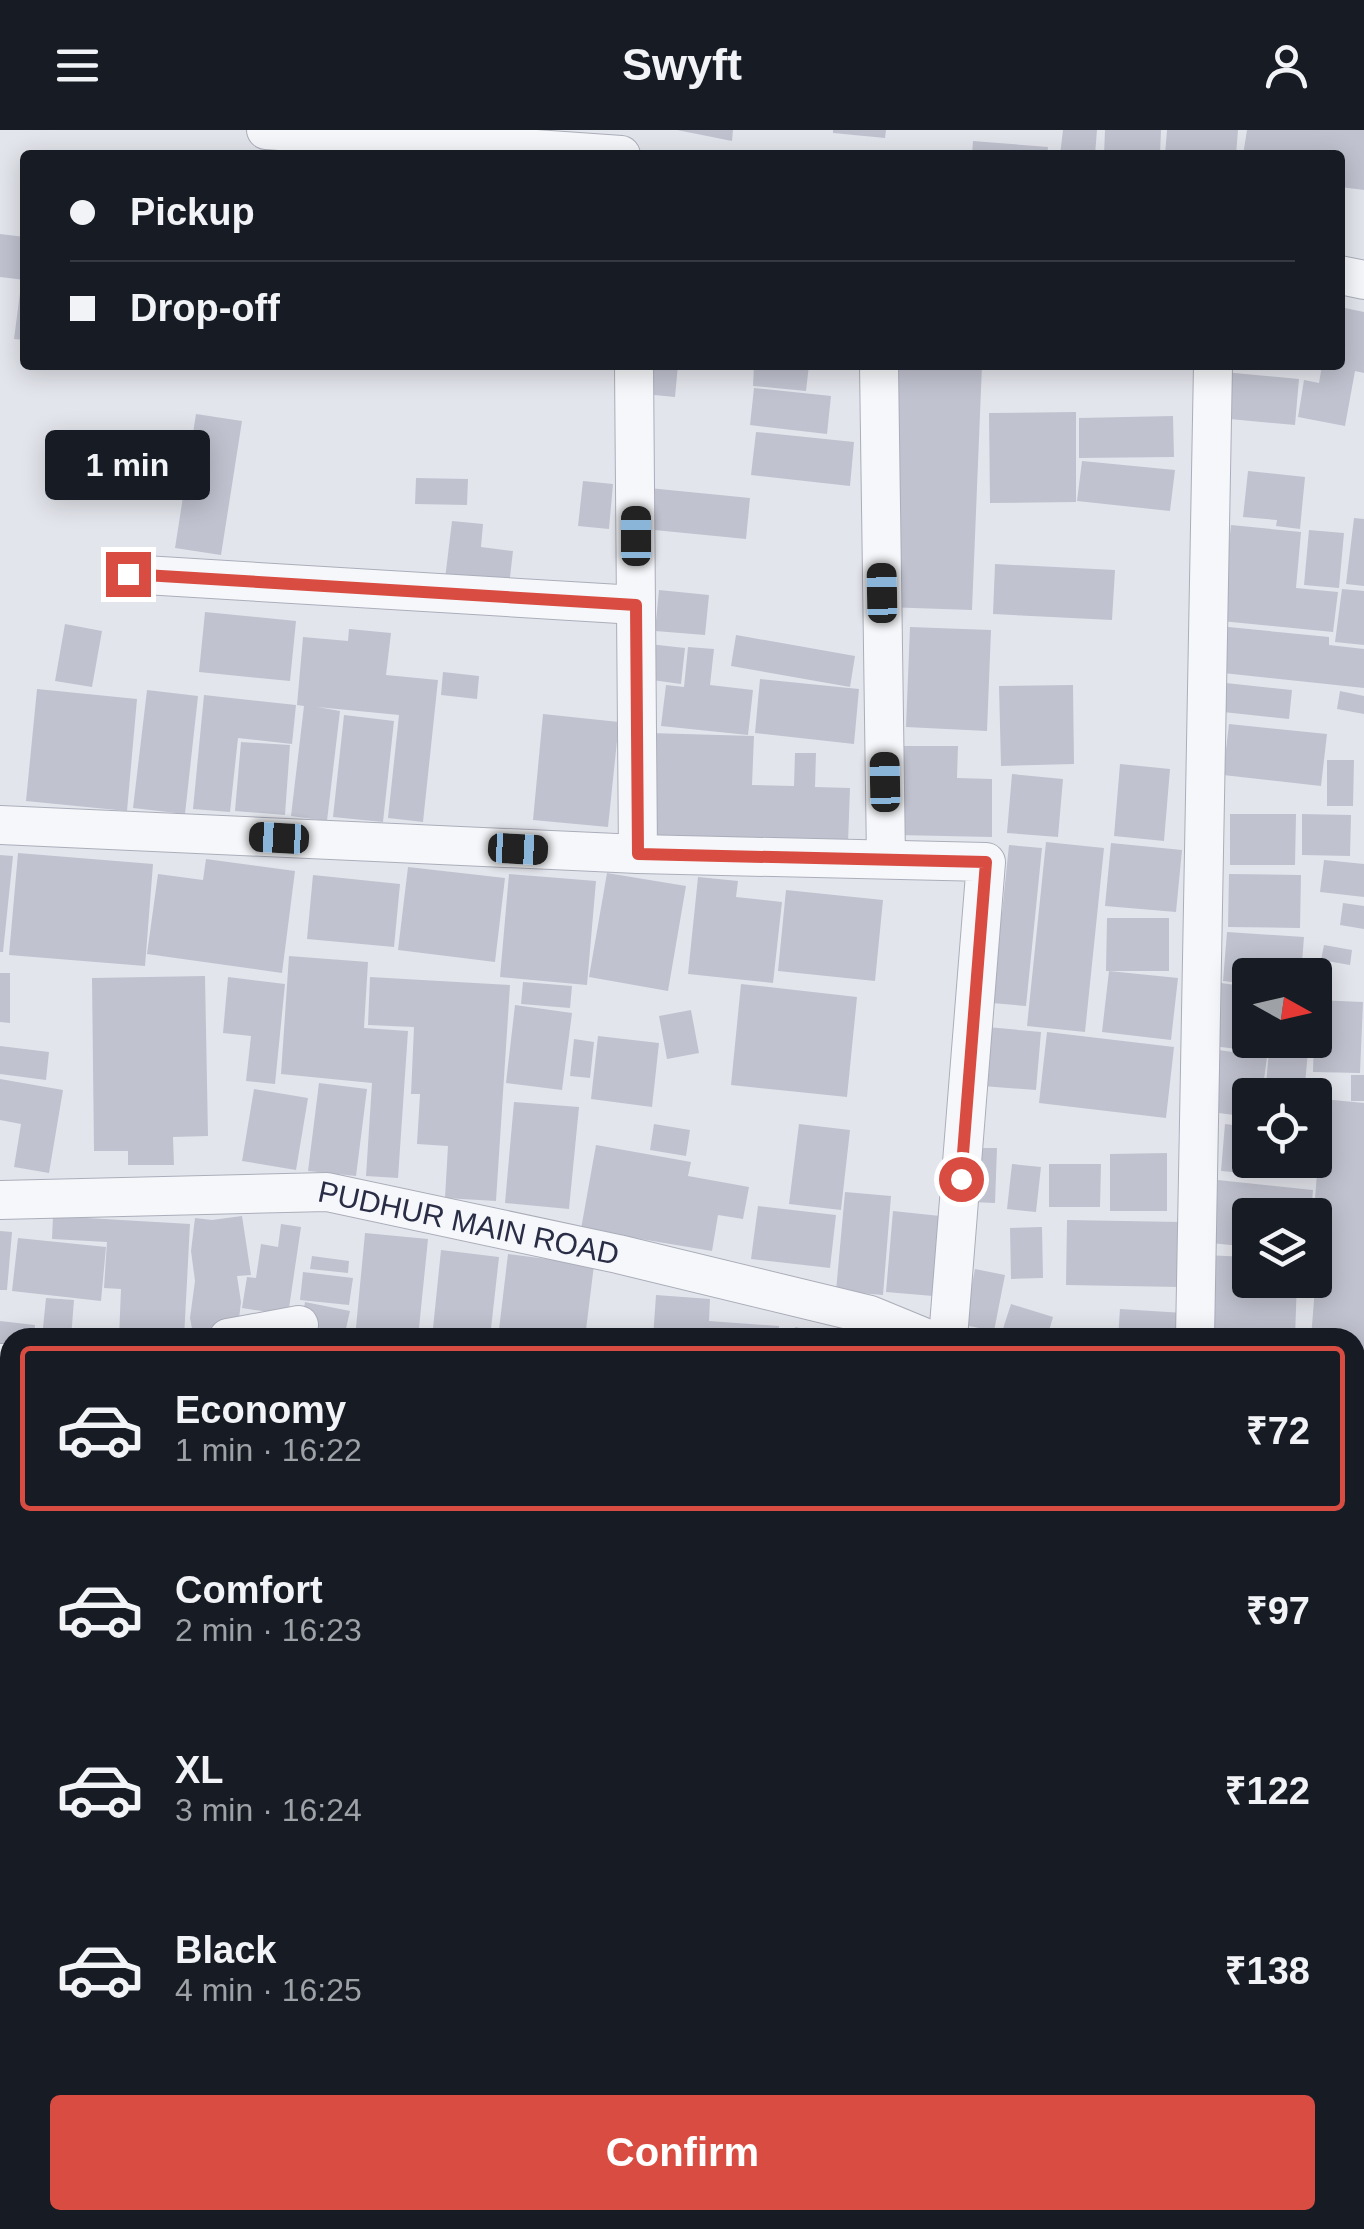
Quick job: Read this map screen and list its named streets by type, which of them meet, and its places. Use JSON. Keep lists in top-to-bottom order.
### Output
{
  "streets": {
    "street": ["PUDHUR MAIN ROAD"]
  },
  "north": "right",
  "page": {
    "header": "Swyft",
    "banner": ["Pickup", "Drop-off"],
    "bubble": "1 min",
    "list": [
      {
        "name": "Economy",
        "note": "1 min · 16:22",
        "value": "₹72"
      },
      {
        "name": "Comfort",
        "note": "2 min · 16:23",
        "value": "₹97"
      },
      {
        "name": "XL",
        "note": "3 min · 16:24",
        "value": "₹122"
      },
      {
        "name": "Black",
        "note": "4 min · 16:25",
        "value": "₹138"
      }
    ],
    "buttons": "Confirm"
  }
}
